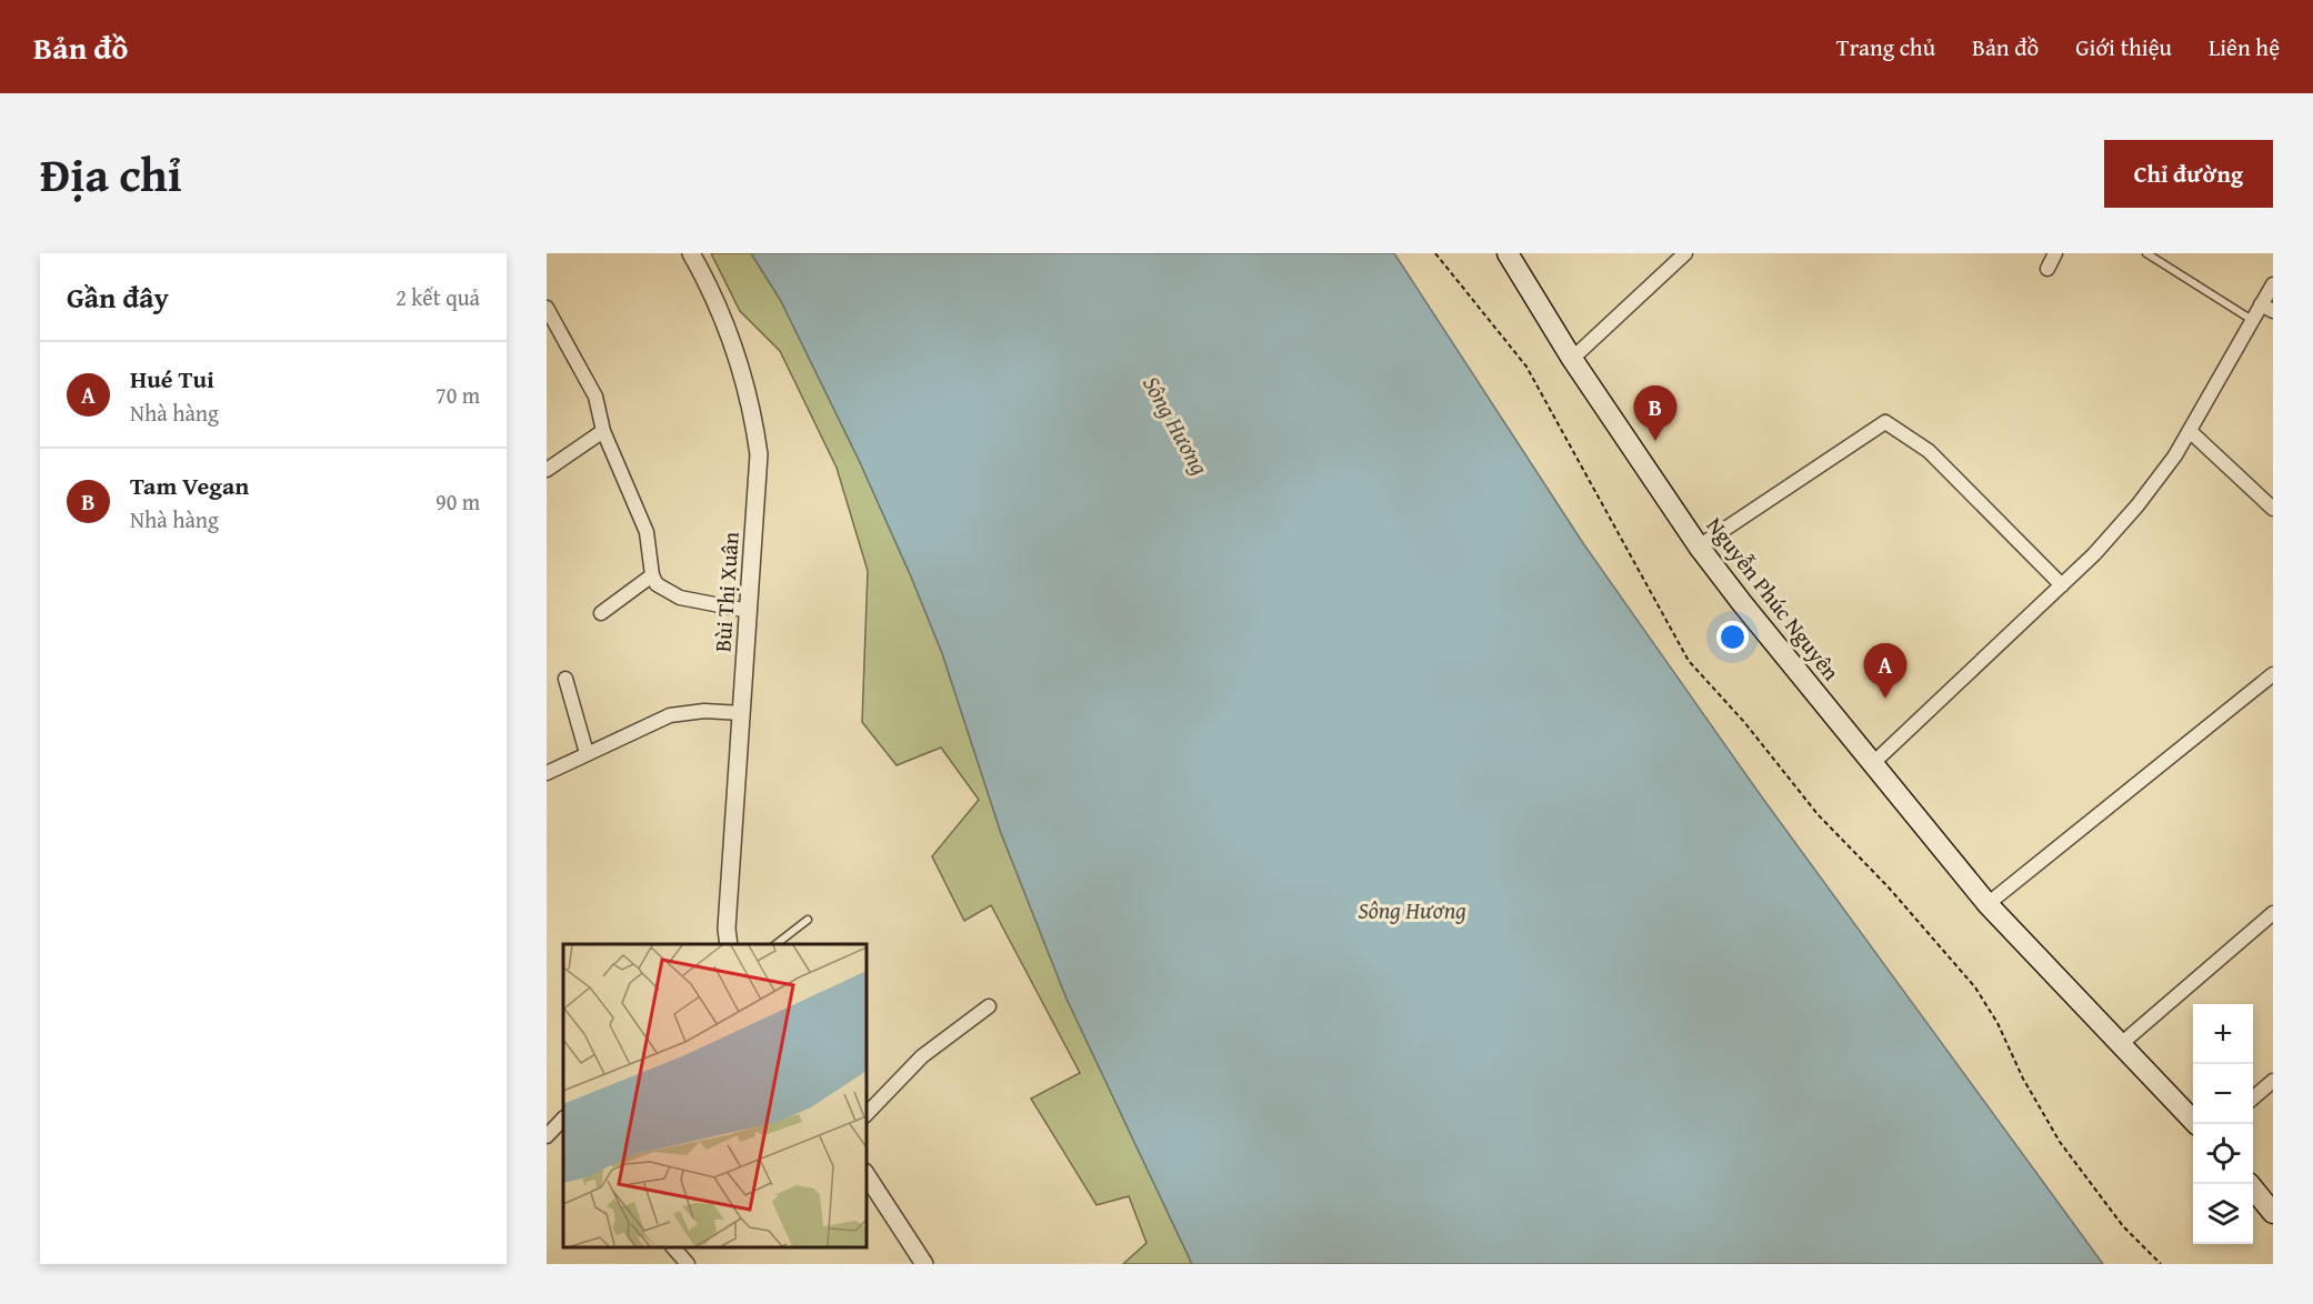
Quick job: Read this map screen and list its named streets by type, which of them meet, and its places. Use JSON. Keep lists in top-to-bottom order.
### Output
{
  "streets": {
    "main road": ["Nguyễn Phúc Nguyên"],
    "street": ["Bùi Thị Xuân"]
  },
  "water": ["Sông Hương"],
  "page": {
    "header": "Bản đồ",
    "nav": [
      "Trang chủ",
      "Bản đồ",
      "Giới thiệu",
      "Liên hệ"
    ],
    "title": "Địa chỉ",
    "buttons": "Chỉ đường",
    "heading": ["Gần đây", "2 kết quả"],
    "list": [
      {
        "mark": "A",
        "name": "Hué Tui",
        "note": "Nhà hàng",
        "value": "70 m"
      },
      {
        "mark": "B",
        "name": "Tam Vegan",
        "note": "Nhà hàng",
        "value": "90 m"
      }
    ],
    "pins": ["B", "A"],
    "map_buttons": ["+", "−"]
  }
}
